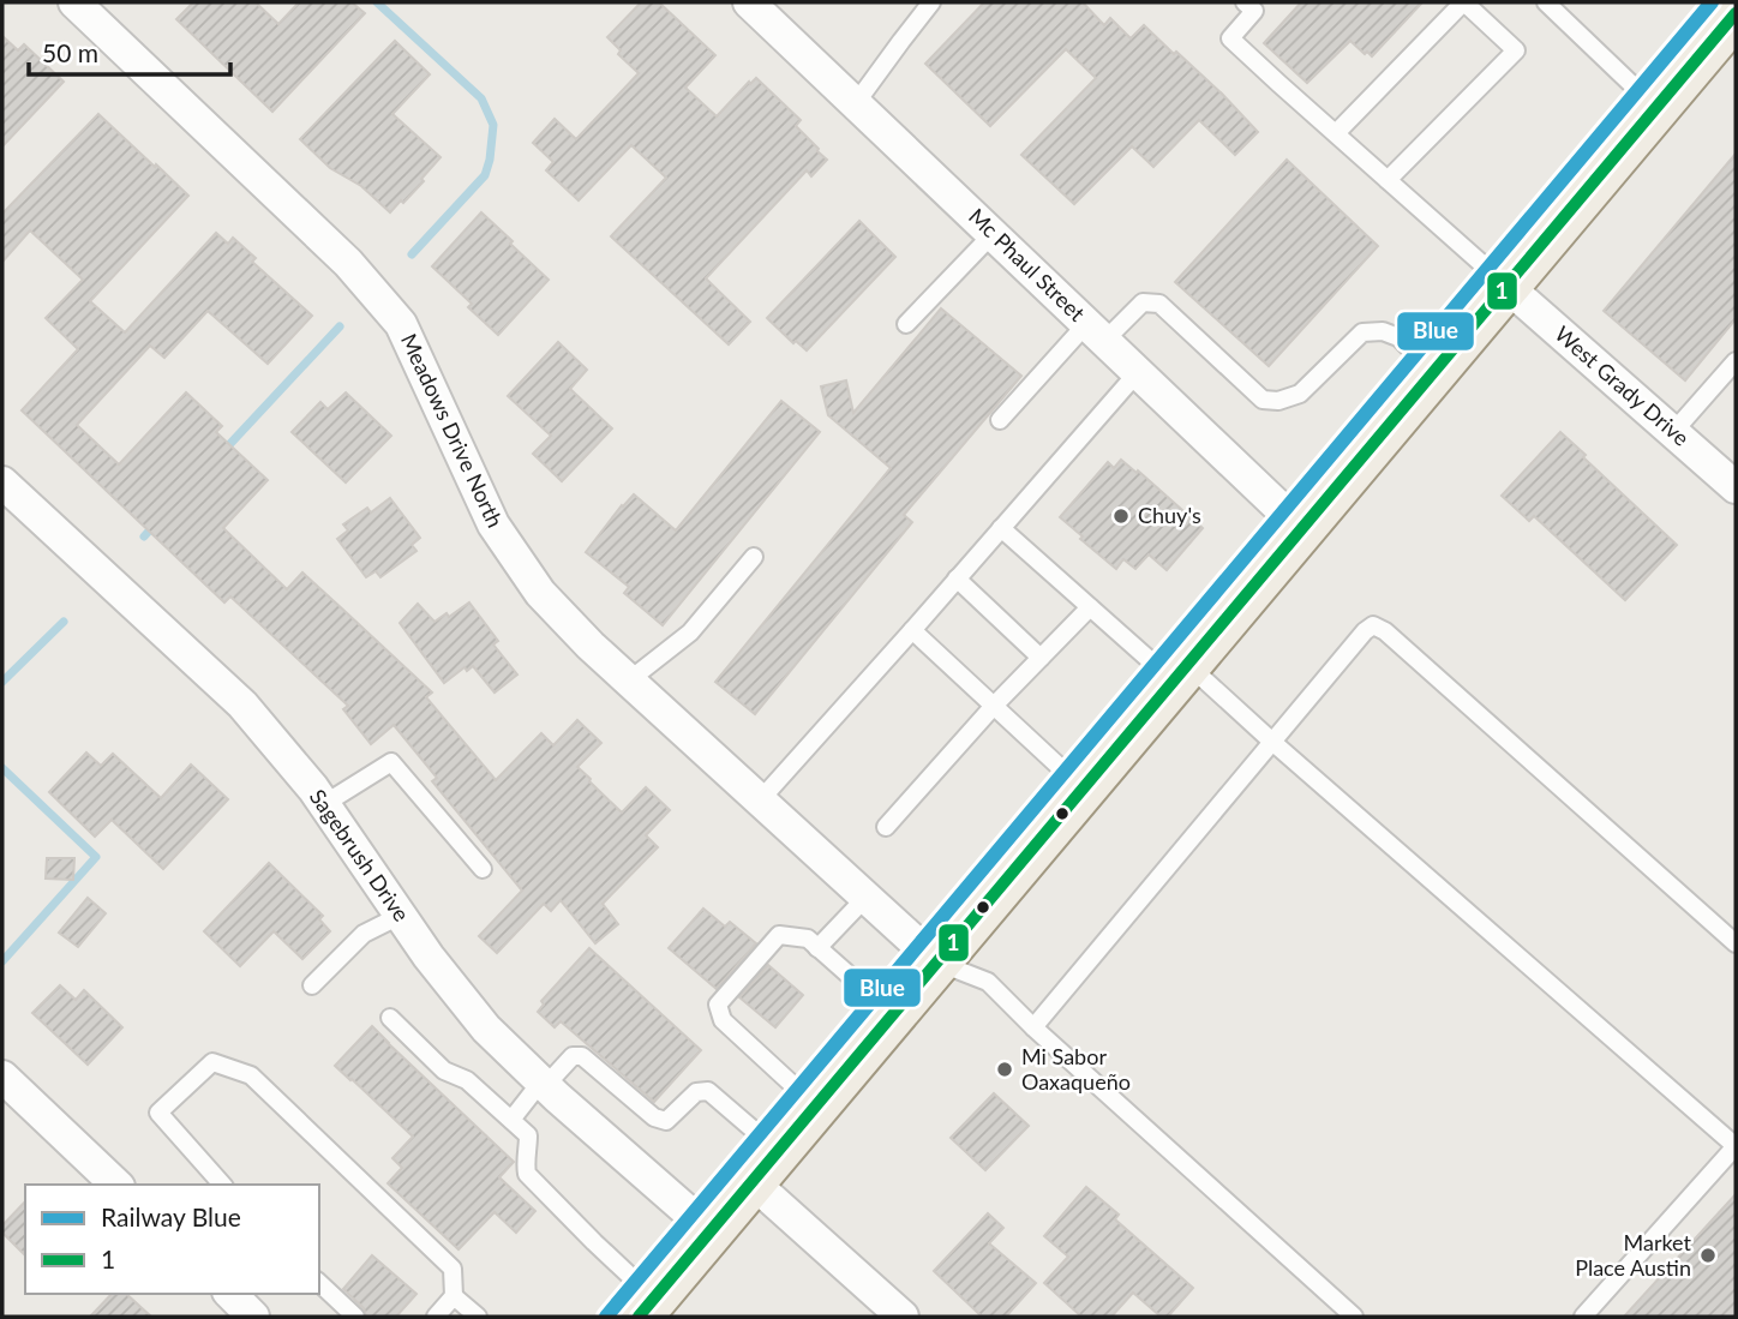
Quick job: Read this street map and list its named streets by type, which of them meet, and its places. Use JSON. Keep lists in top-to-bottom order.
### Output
{
  "streets": {
    "street": [
      "Mc Phaul Street",
      "West Grady Drive",
      "Meadows Drive North",
      "Sagebrush Drive"
    ]
  },
  "places": ["Chuy's", "Mi Sabor Oaxaqueño", "Market Place Austin"],
  "lines": ["rail line Blue", "transit line 1"],
  "legend": ["Railway Blue", "1"],
  "scale_bar": "50 m"
}
